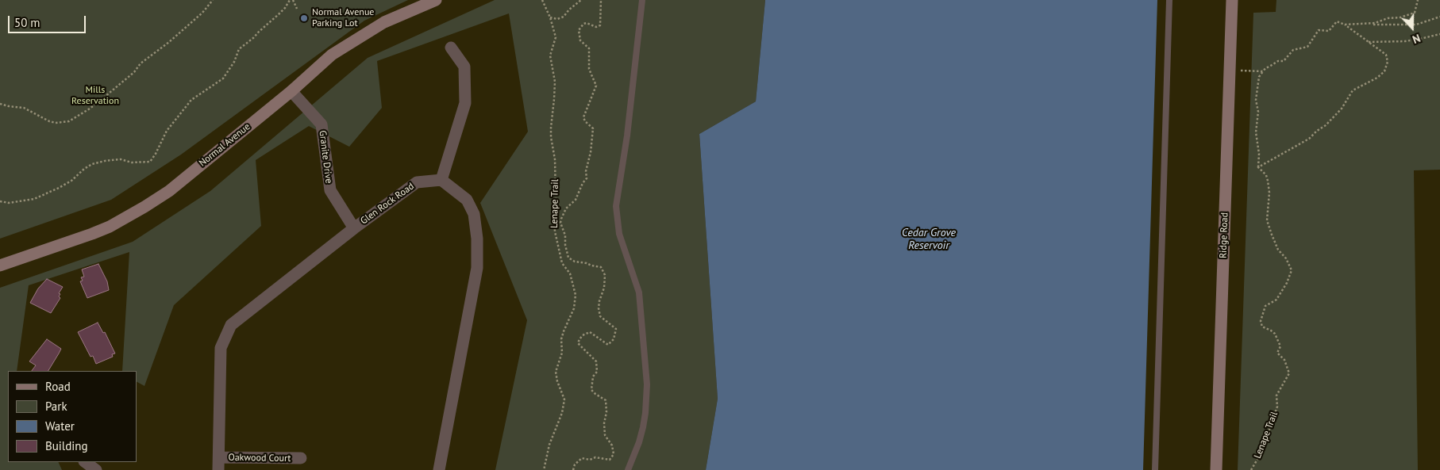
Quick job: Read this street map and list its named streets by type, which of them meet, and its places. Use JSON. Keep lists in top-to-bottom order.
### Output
{
  "streets": {
    "street": [
      "Normal Avenue",
      "Granite Drive",
      "Glen Rock Road",
      "Ridge Road",
      "Oakwood Court"
    ],
    "path": ["Lenape Trail"]
  },
  "crossings": [
    ["Normal Avenue", "Granite Drive"],
    ["Granite Drive", "Glen Rock Road"],
    ["Glen Rock Road", "Oakwood Court"]
  ],
  "water": ["Cedar Grove Reservoir"],
  "parks": ["Mills Reservation"],
  "places": ["Normal Avenue Parking Lot"],
  "legend": [
    "Road",
    "Park",
    "Water",
    "Building"
  ],
  "scale_bar": "50 m",
  "north": "bottom"
}
